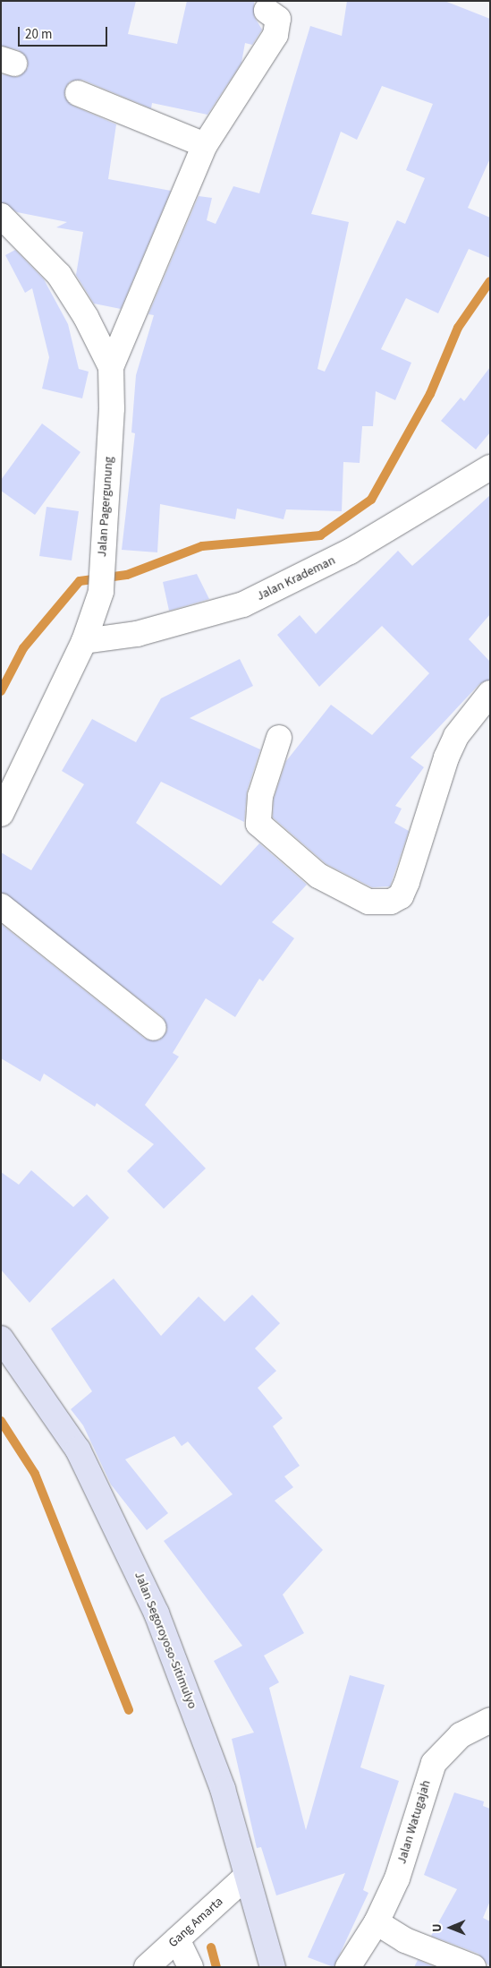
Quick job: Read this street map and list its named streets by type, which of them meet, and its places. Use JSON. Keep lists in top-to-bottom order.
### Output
{
  "streets": {
    "main road": ["Jalan Segoroyoso-Sitimulyo"],
    "street": [
      "Jalan Pagergunung",
      "Jalan Krademan",
      "Jalan Watugajah",
      "Gang Amarta"
    ]
  },
  "crossings": [
    ["Jalan Pagergunung", "Jalan Krademan"],
    ["Jalan Segoroyoso-Sitimulyo", "Gang Amarta"]
  ],
  "scale_bar": "20 m",
  "north": "left"
}
